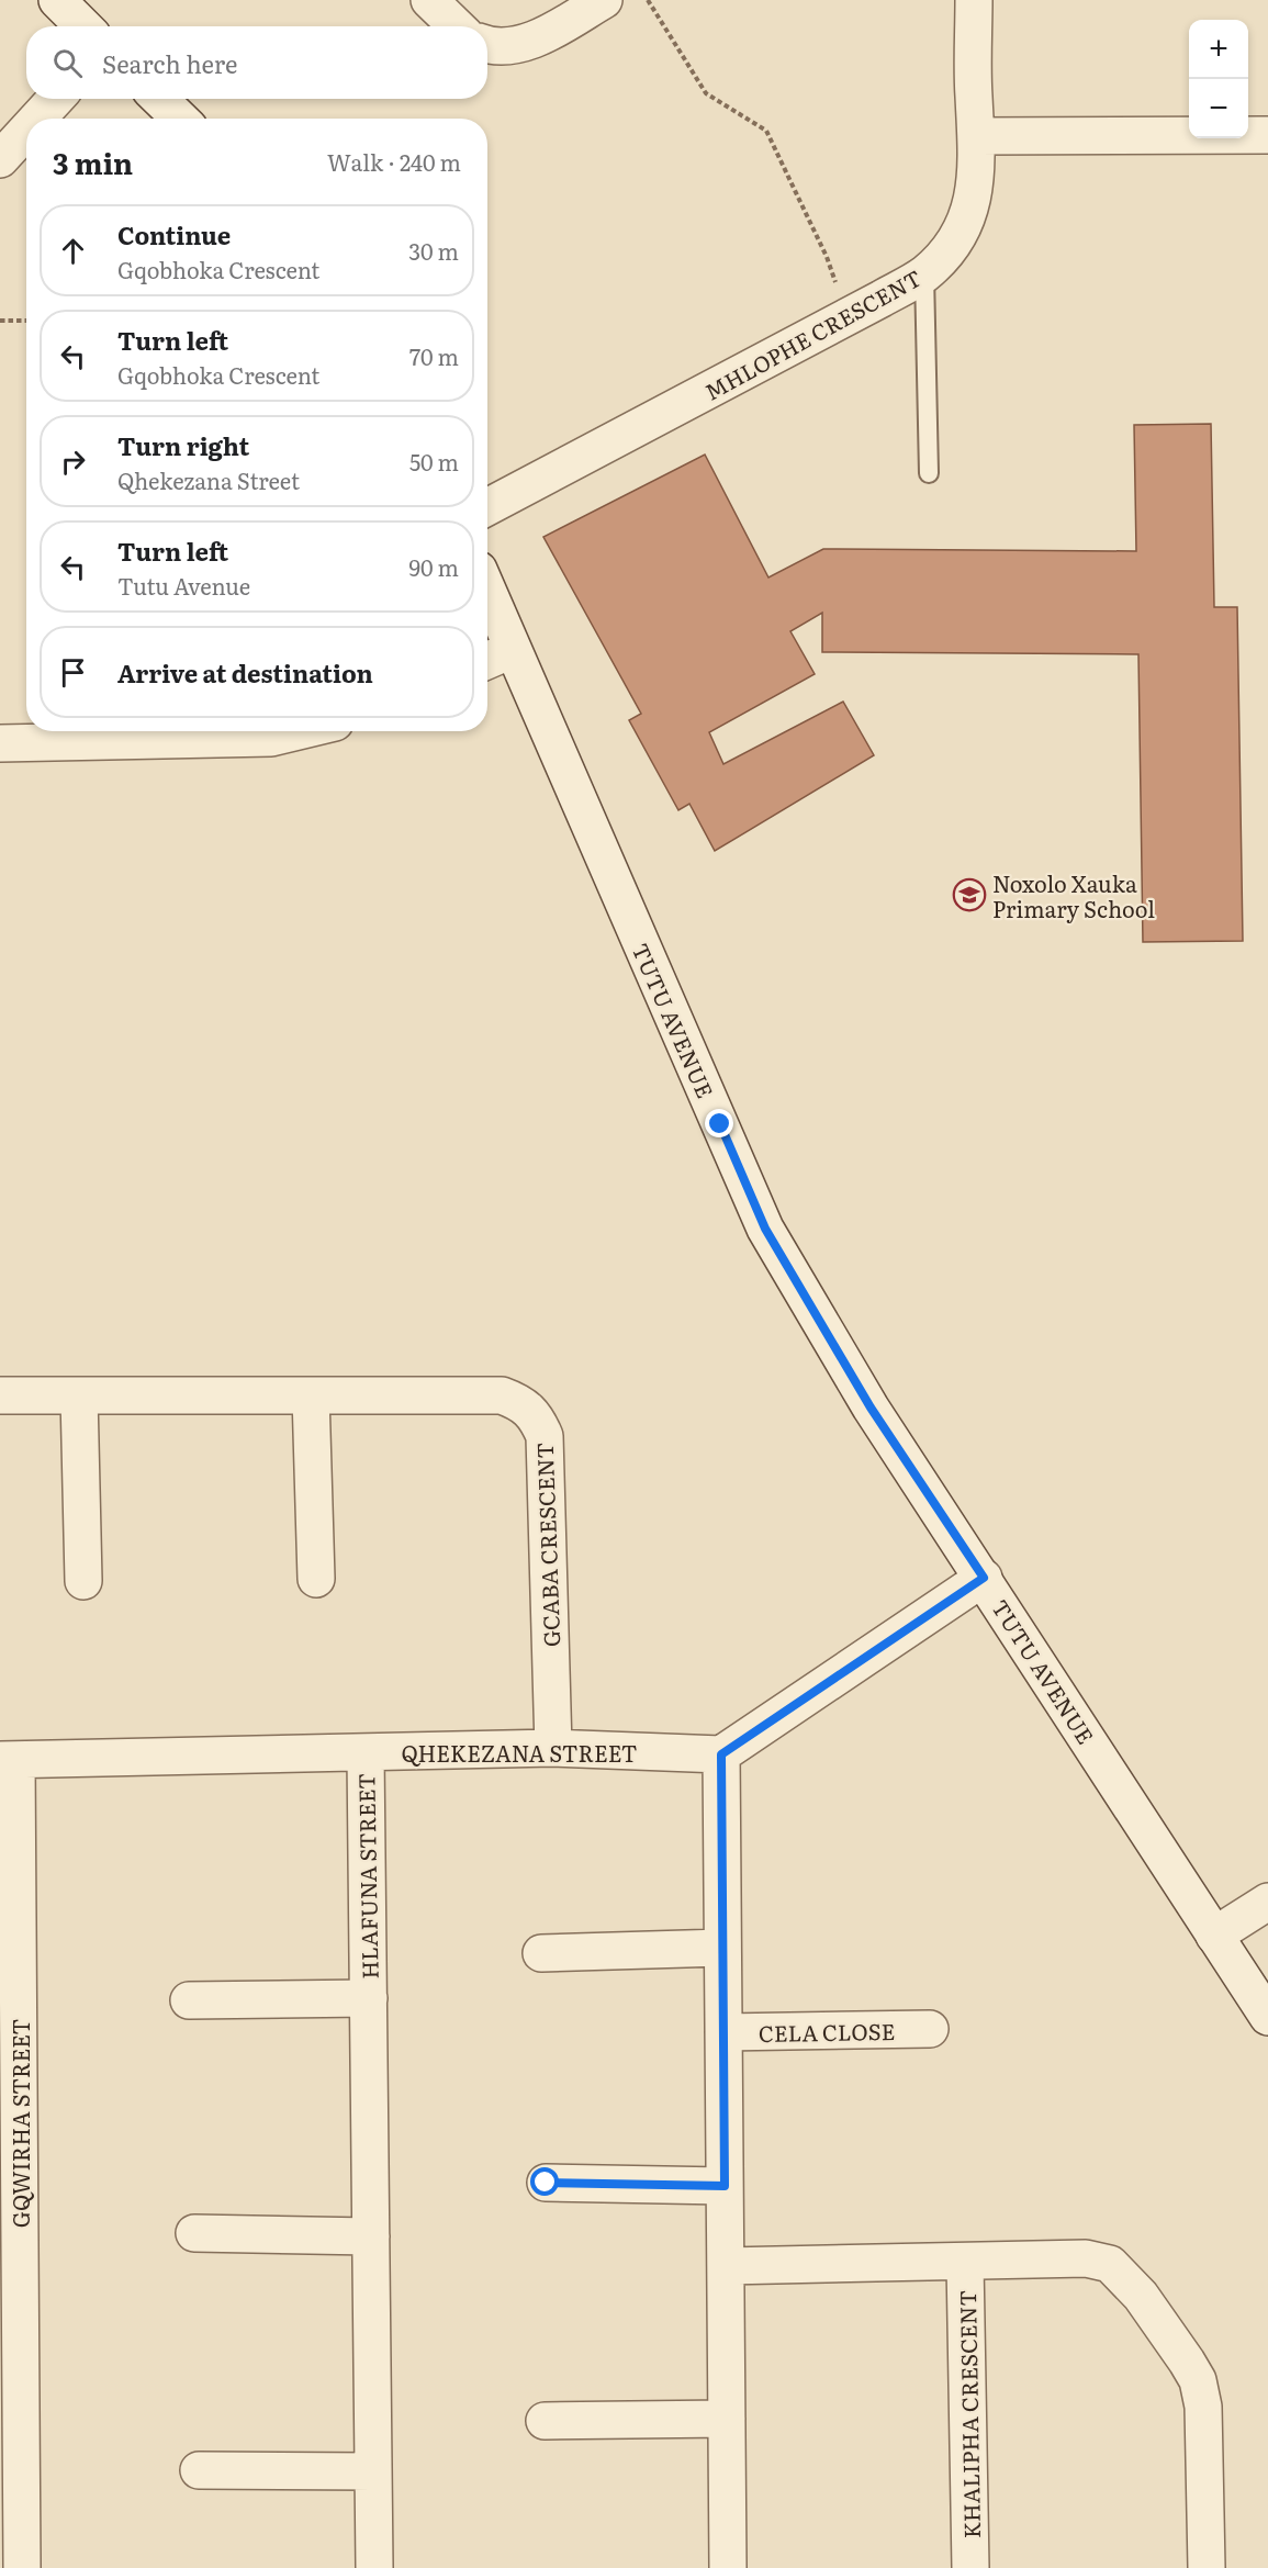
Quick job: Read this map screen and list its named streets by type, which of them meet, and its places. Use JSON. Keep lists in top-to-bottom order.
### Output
{
  "streets": {
    "street": [
      "MHLOPHE CRESCENT",
      "TUTU AVENUE",
      "GCABA CRESCENT",
      "QHEKEZANA STREET",
      "HLAFUNA STREET",
      "CELA CLOSE",
      "GQWIRHA STREET",
      "KHALIPHA CRESCENT"
    ]
  },
  "crossings": [
    ["GCABA CRESCENT", "QHEKEZANA STREET"],
    ["QHEKEZANA STREET", "HLAFUNA STREET"],
    ["QHEKEZANA STREET", "GQWIRHA STREET"]
  ],
  "places": {
    "school or university": ["Noxolo Xauka Primary School"]
  },
  "page": {
    "map_buttons": ["+", "−"],
    "search": "Search here",
    "heading": ["3 min", "Walk · 240 m"],
    "list": [
      ["Continue", "Gqobhoka Crescent", "30 m"],
      ["Turn left", "Gqobhoka Crescent", "70 m"],
      ["Turn right", "Qhekezana Street", "50 m"],
      ["Turn left", "Tutu Avenue", "90 m"],
      "Arrive at destination"
    ]
  }
}
